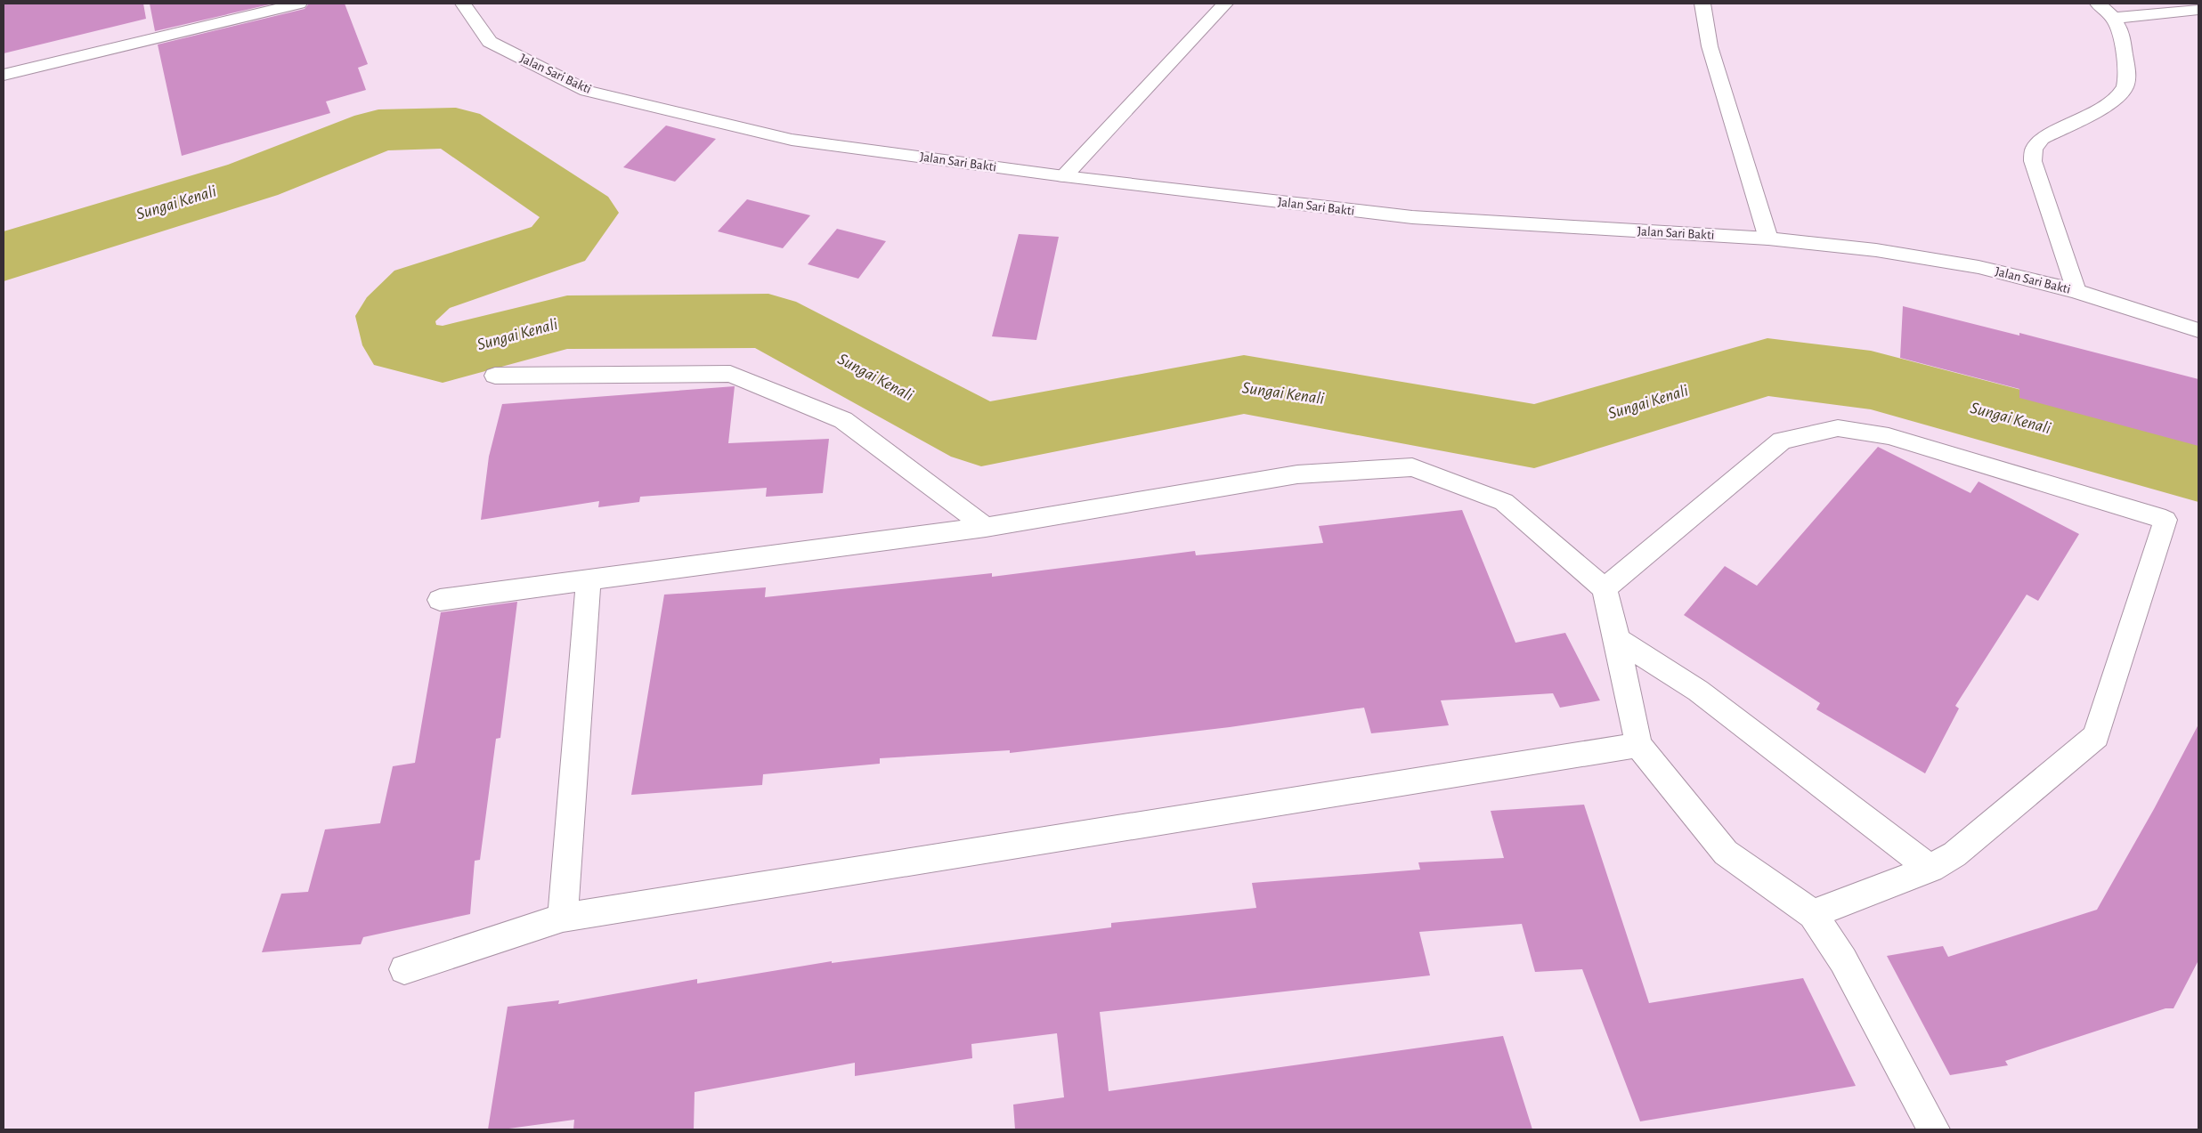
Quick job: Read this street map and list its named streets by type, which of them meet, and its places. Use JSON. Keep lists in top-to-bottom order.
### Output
{
  "streets": {
    "street": ["Jalan Sari Bakti"]
  },
  "water": ["Sungai Kenali"]
}
